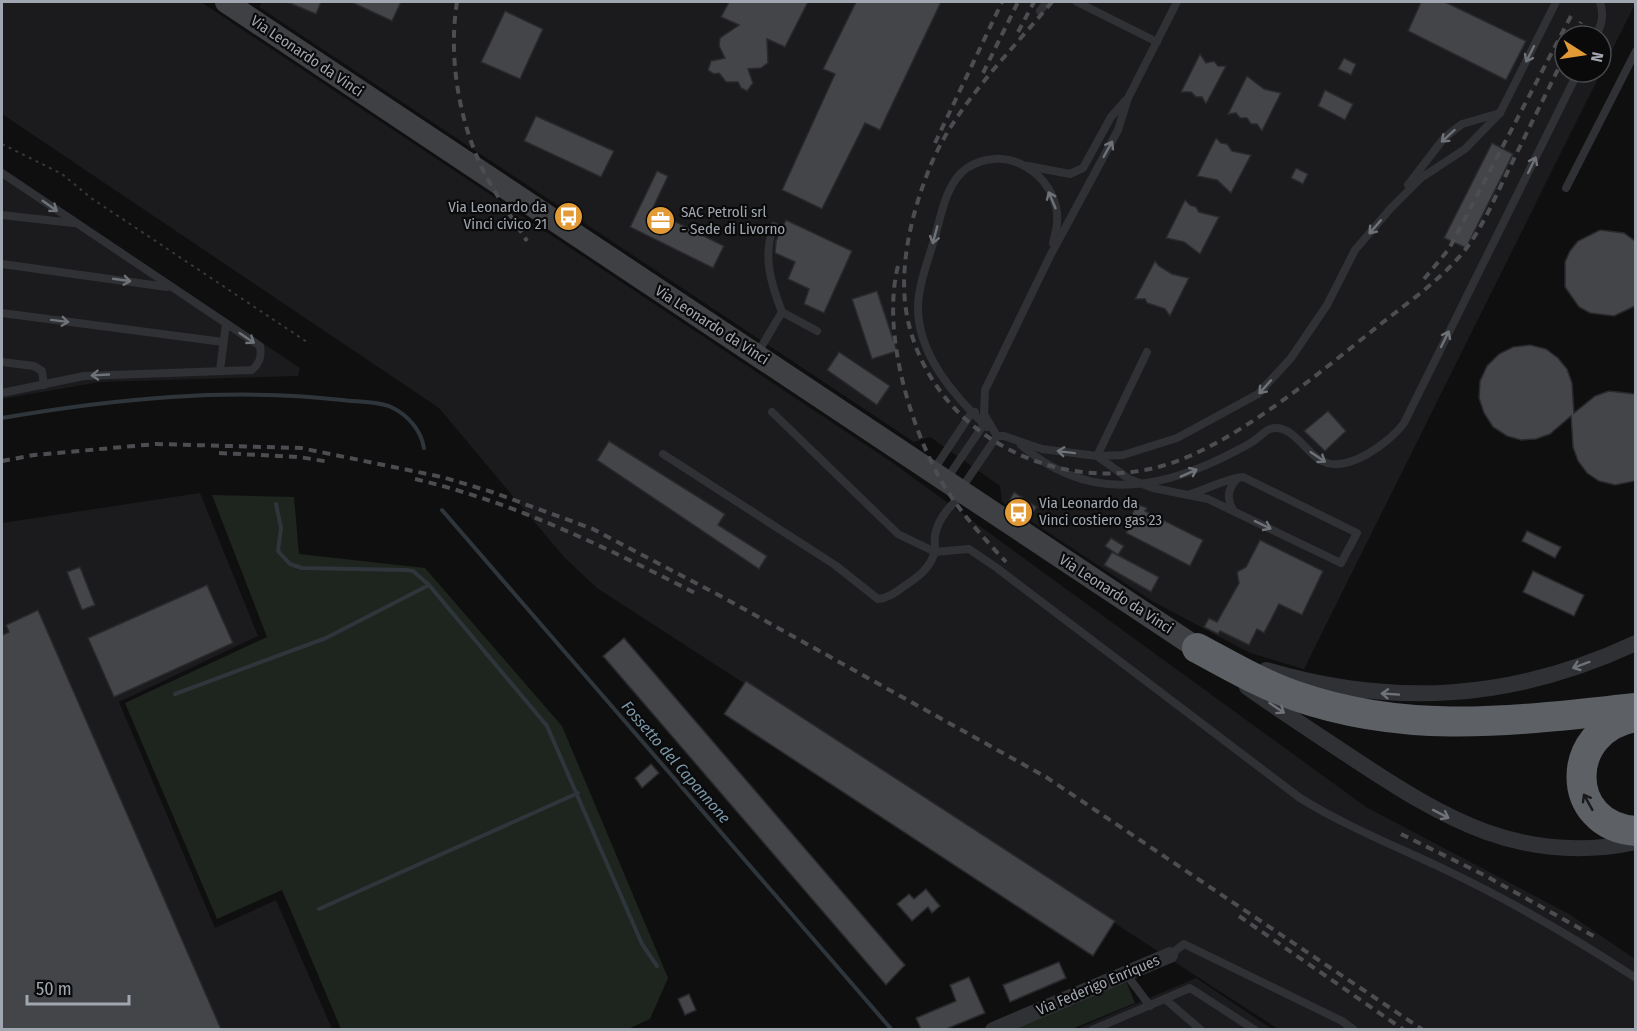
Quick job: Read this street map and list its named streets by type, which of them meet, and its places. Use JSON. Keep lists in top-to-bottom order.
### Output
{
  "streets": {
    "main road": ["Via Leonardo da Vinci"],
    "street": ["Via Federigo Enriques"]
  },
  "water": ["Fossetto del Capannone"],
  "places": {
    "bus stop": ["Via Leonardo da Vinci civico 21", "Via Leonardo da Vinci costiero gas 23"],
    "office": ["SAC Petroli srl - Sede di Livorno"]
  },
  "scale_bar": "50 m",
  "north": "right"
}
